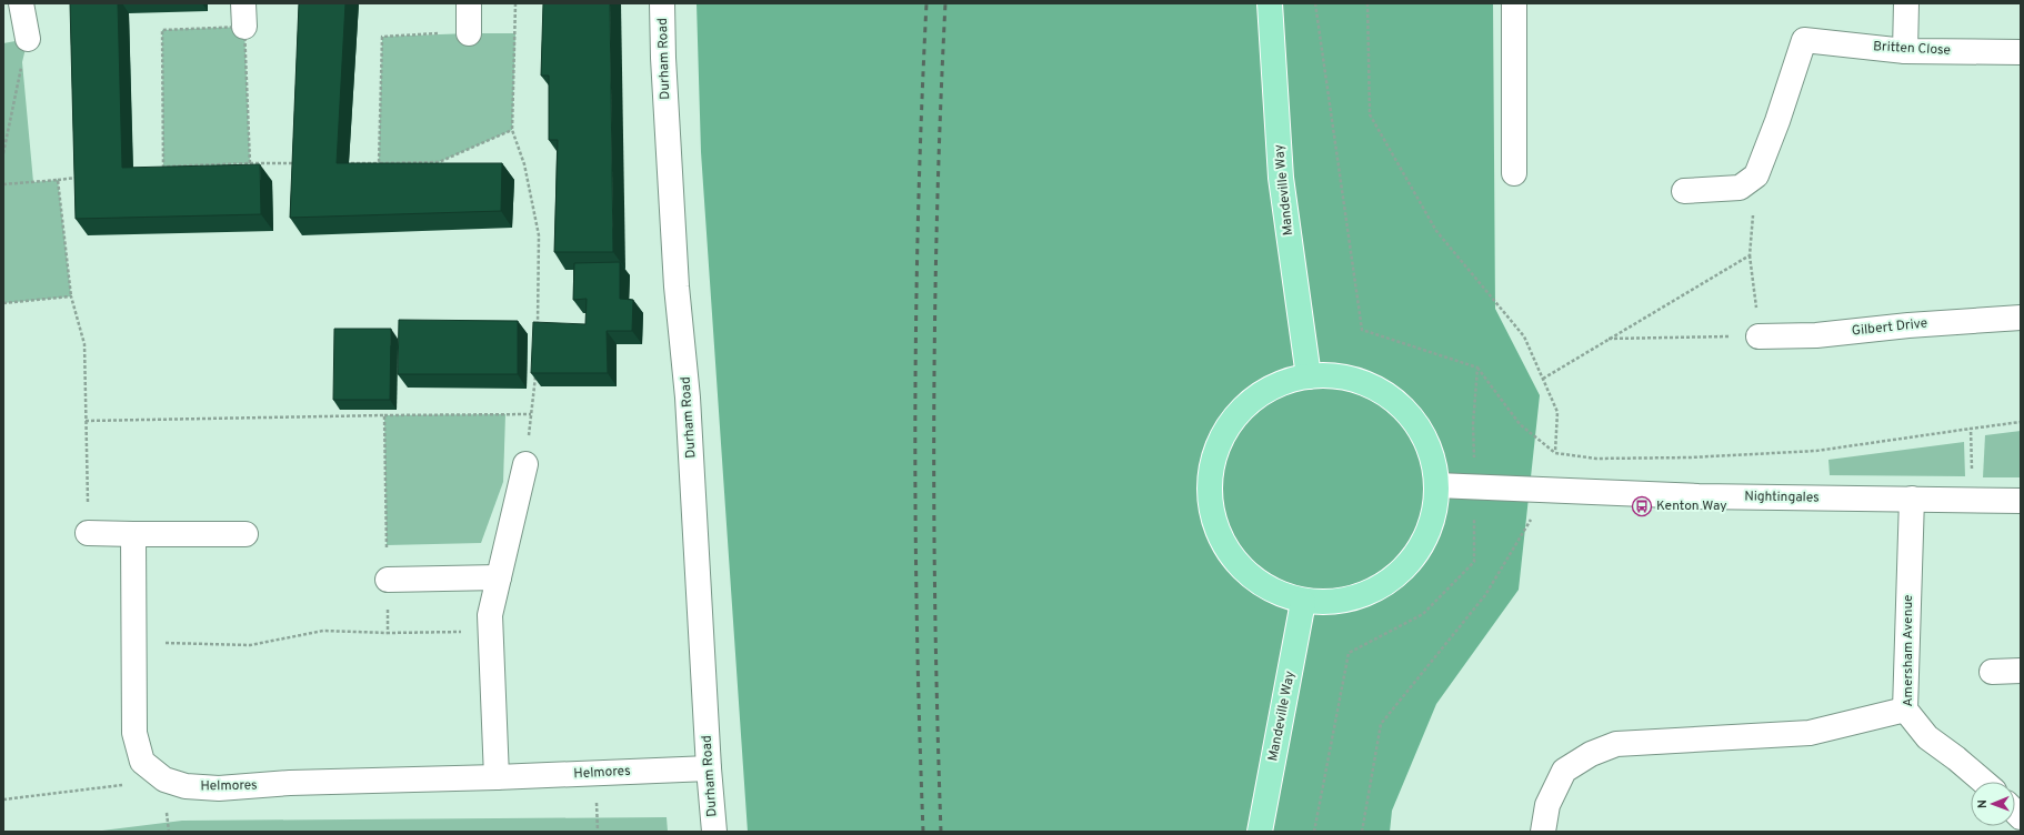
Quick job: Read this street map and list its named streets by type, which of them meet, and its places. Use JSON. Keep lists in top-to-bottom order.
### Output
{
  "streets": {
    "main road": ["Mandeville Way"],
    "street": [
      "Britten Close",
      "Durham Road",
      "Gilbert Drive",
      "Nightingales",
      "Amersham Avenue",
      "Helmores"
    ]
  },
  "crossings": [
    ["Durham Road", "Helmores"],
    ["Nightingales", "Amersham Avenue"]
  ],
  "places": {
    "bus stop": ["Kenton Way"]
  },
  "north": "left"
}
